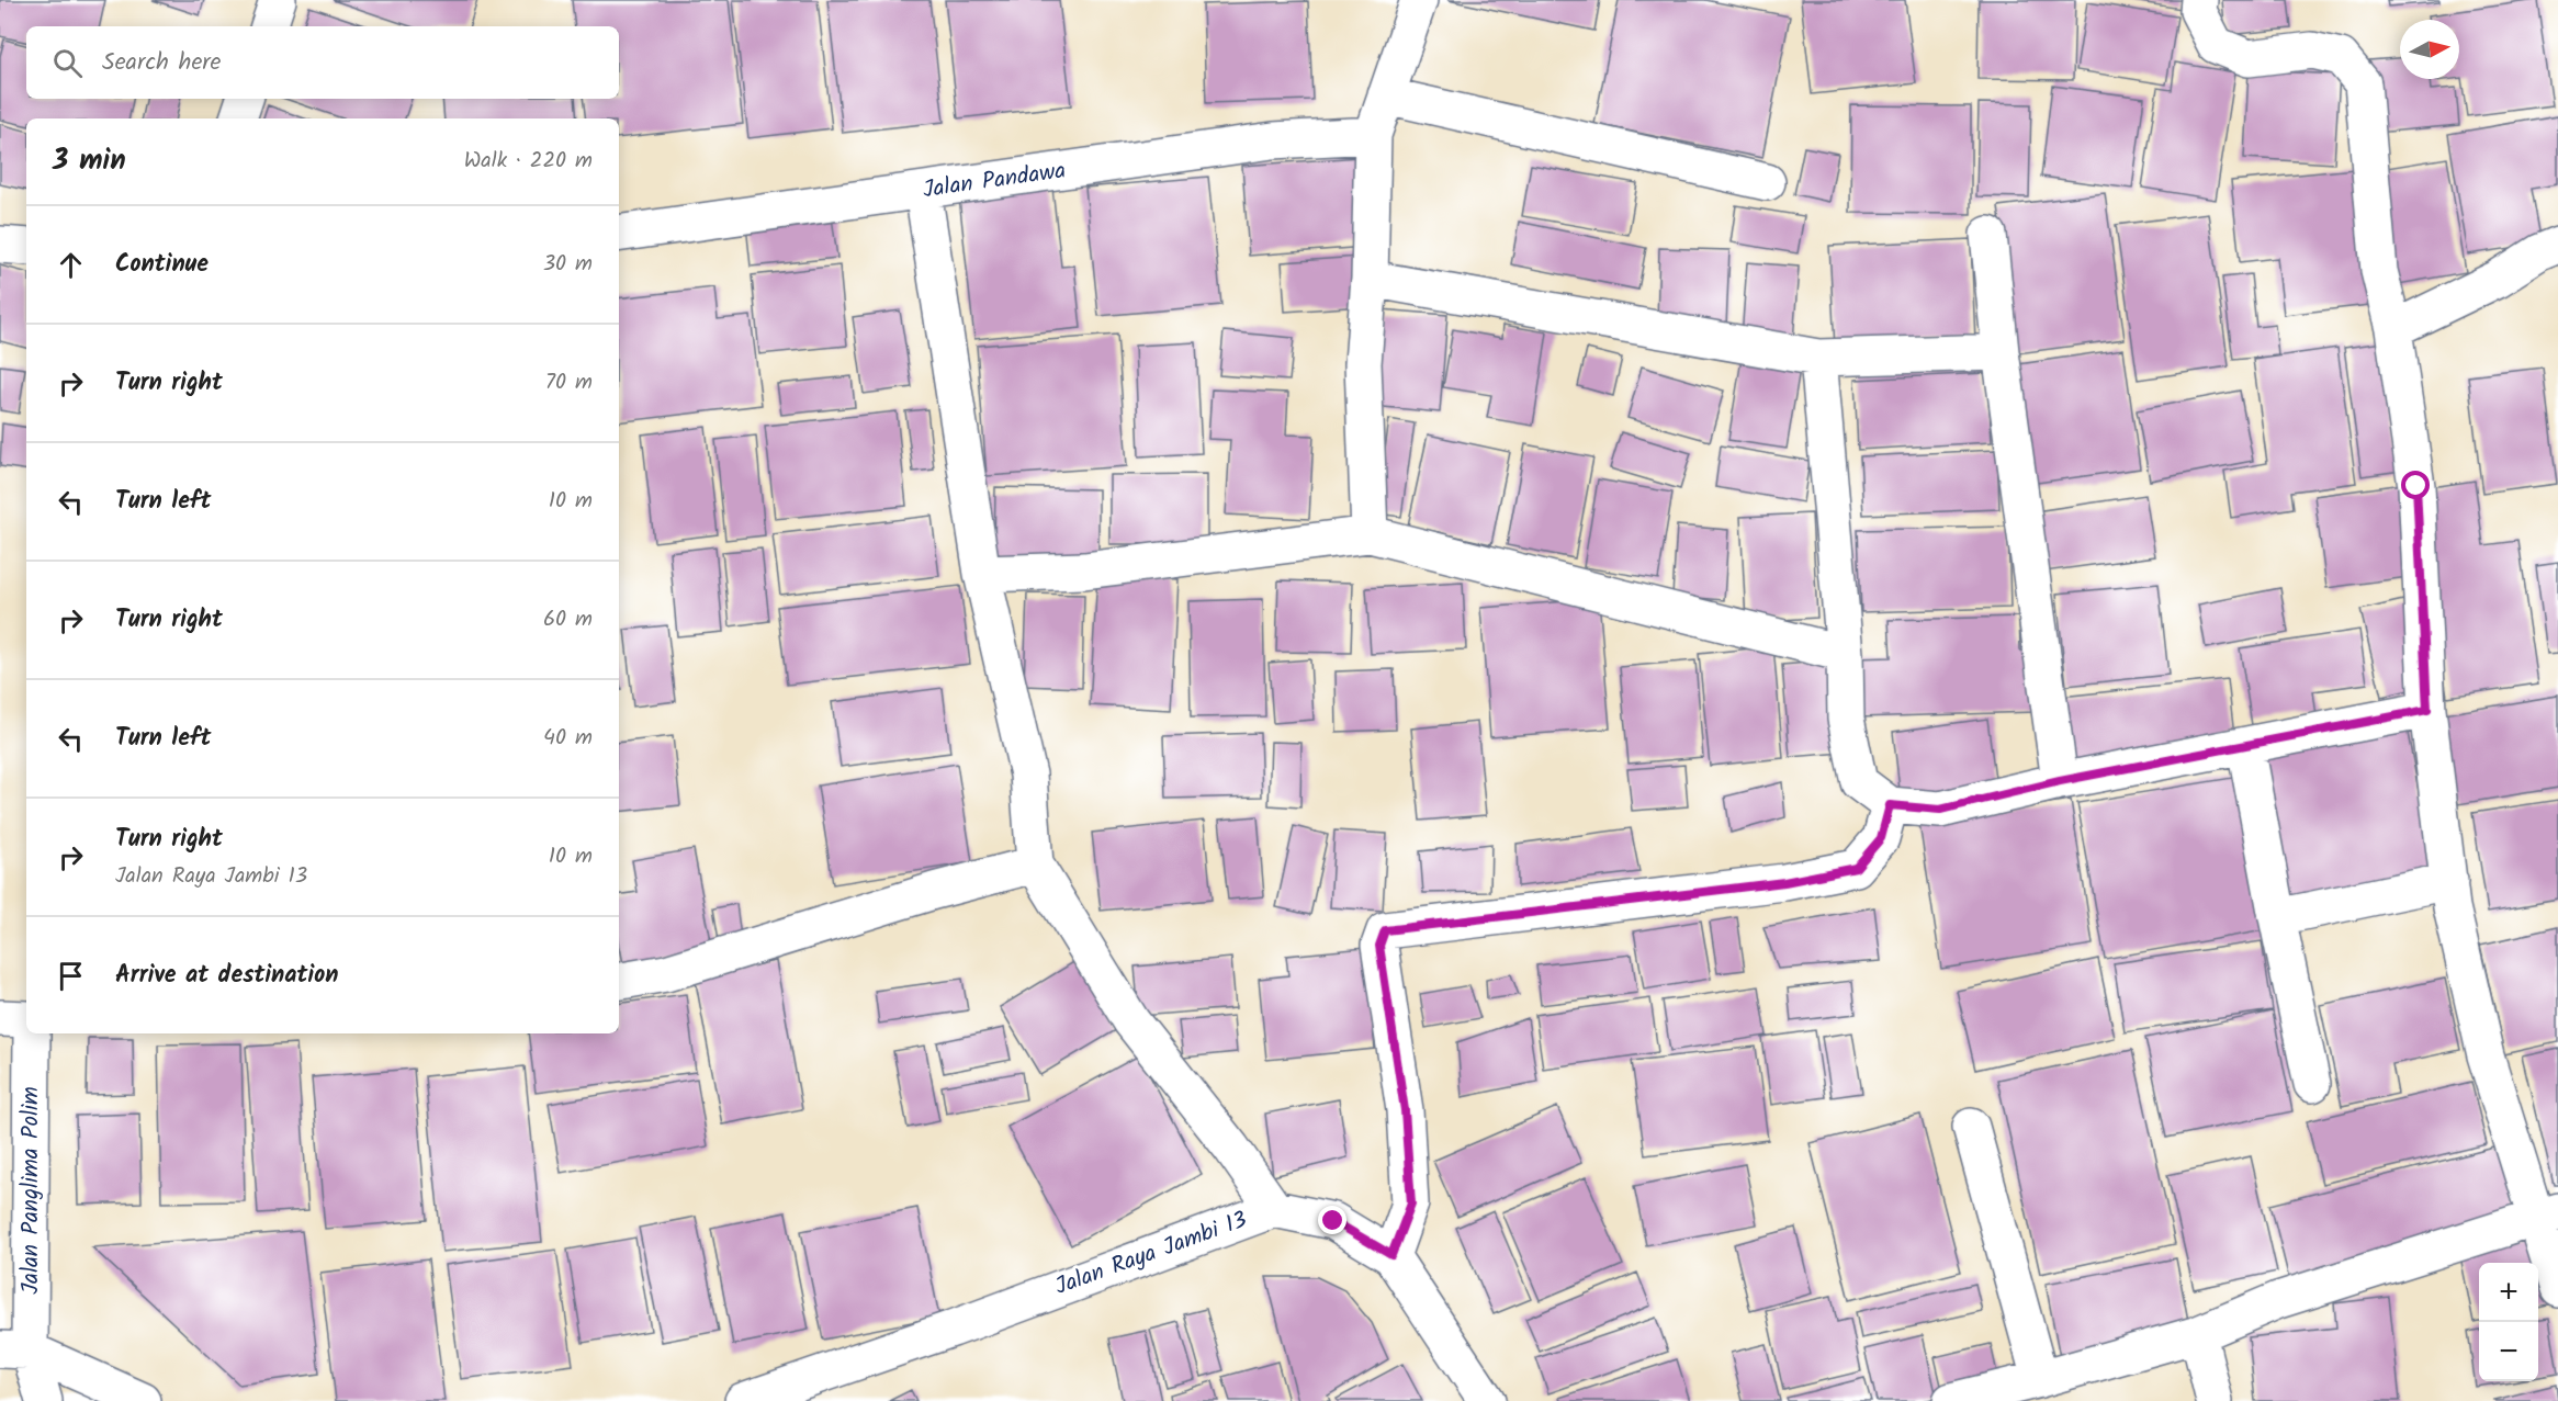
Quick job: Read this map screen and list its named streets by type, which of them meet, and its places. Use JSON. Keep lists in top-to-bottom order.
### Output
{
  "streets": {
    "street": ["Jalan Pandawa", "Jalan Panglima Polim", "Jalan Raya Jambi 13"]
  },
  "north": "right",
  "page": {
    "search": "Search here",
    "heading": ["3 min", "Walk · 220 m"],
    "list": [
      ["Continue", "30 m"],
      ["Turn right", "70 m"],
      ["Turn left", "10 m"],
      ["Turn right", "60 m"],
      ["Turn left", "40 m"],
      ["Turn right", "Jalan Raya Jambi 13", "10 m"],
      "Arrive at destination"
    ],
    "map_buttons": ["+", "−"]
  }
}
